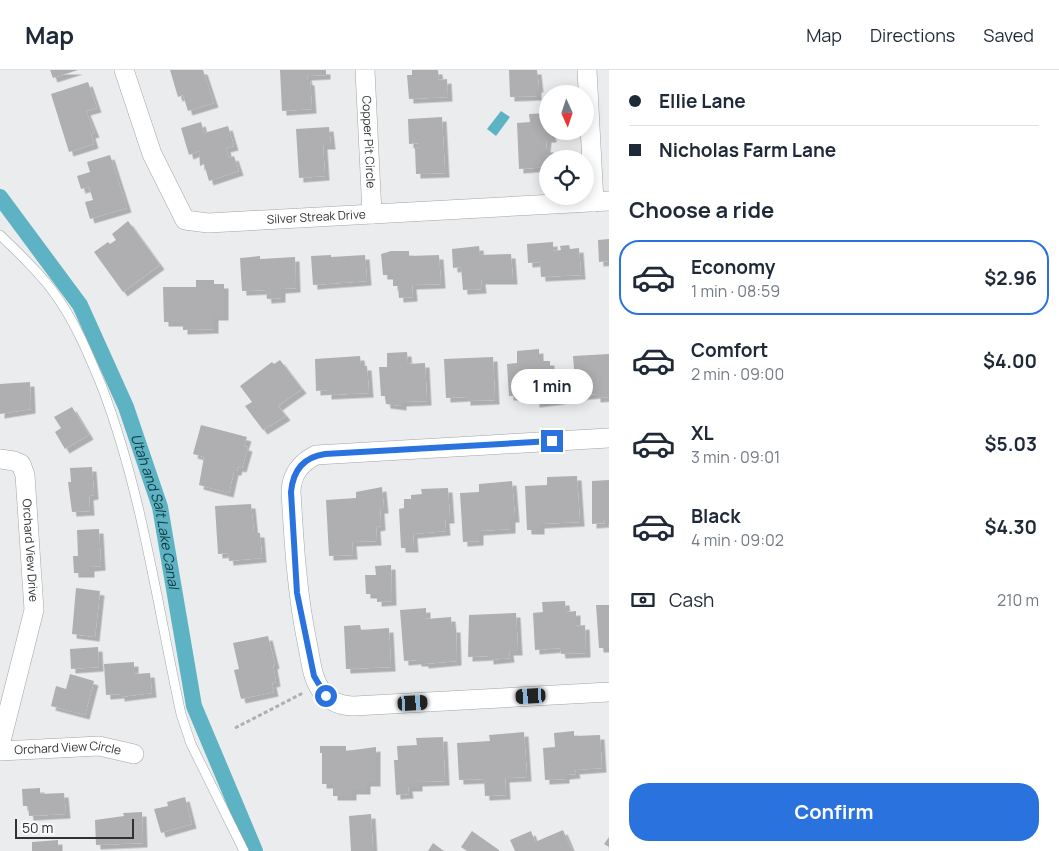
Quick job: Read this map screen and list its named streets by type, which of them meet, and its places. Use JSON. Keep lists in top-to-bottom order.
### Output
{
  "streets": {
    "street": [
      "Copper Pit Circle",
      "Silver Streak Drive",
      "Orchard View Drive",
      "Orchard View Circle"
    ]
  },
  "crossings": [
    ["Copper Pit Circle", "Silver Streak Drive"]
  ],
  "water": ["Utah and Salt Lake Canal"],
  "scale_bar": "50 m",
  "north": "bottom",
  "page": {
    "header": "Map",
    "nav": ["Map", "Directions", "Saved"],
    "banner": ["Ellie Lane", "Nicholas Farm Lane"],
    "heading": "Choose a ride",
    "list": [
      {
        "name": "Economy",
        "note": "1 min · 08:59",
        "value": "$2.96"
      },
      {
        "name": "Comfort",
        "note": "2 min · 09:00",
        "value": "$4.00"
      },
      {
        "name": "XL",
        "note": "3 min · 09:01",
        "value": "$5.03"
      },
      {
        "name": "Black",
        "note": "4 min · 09:02",
        "value": "$4.30"
      }
    ],
    "bubble": "1 min",
    "pay": ["Cash", "210 m"],
    "buttons": "Confirm",
    "scale": "50 m"
  }
}
